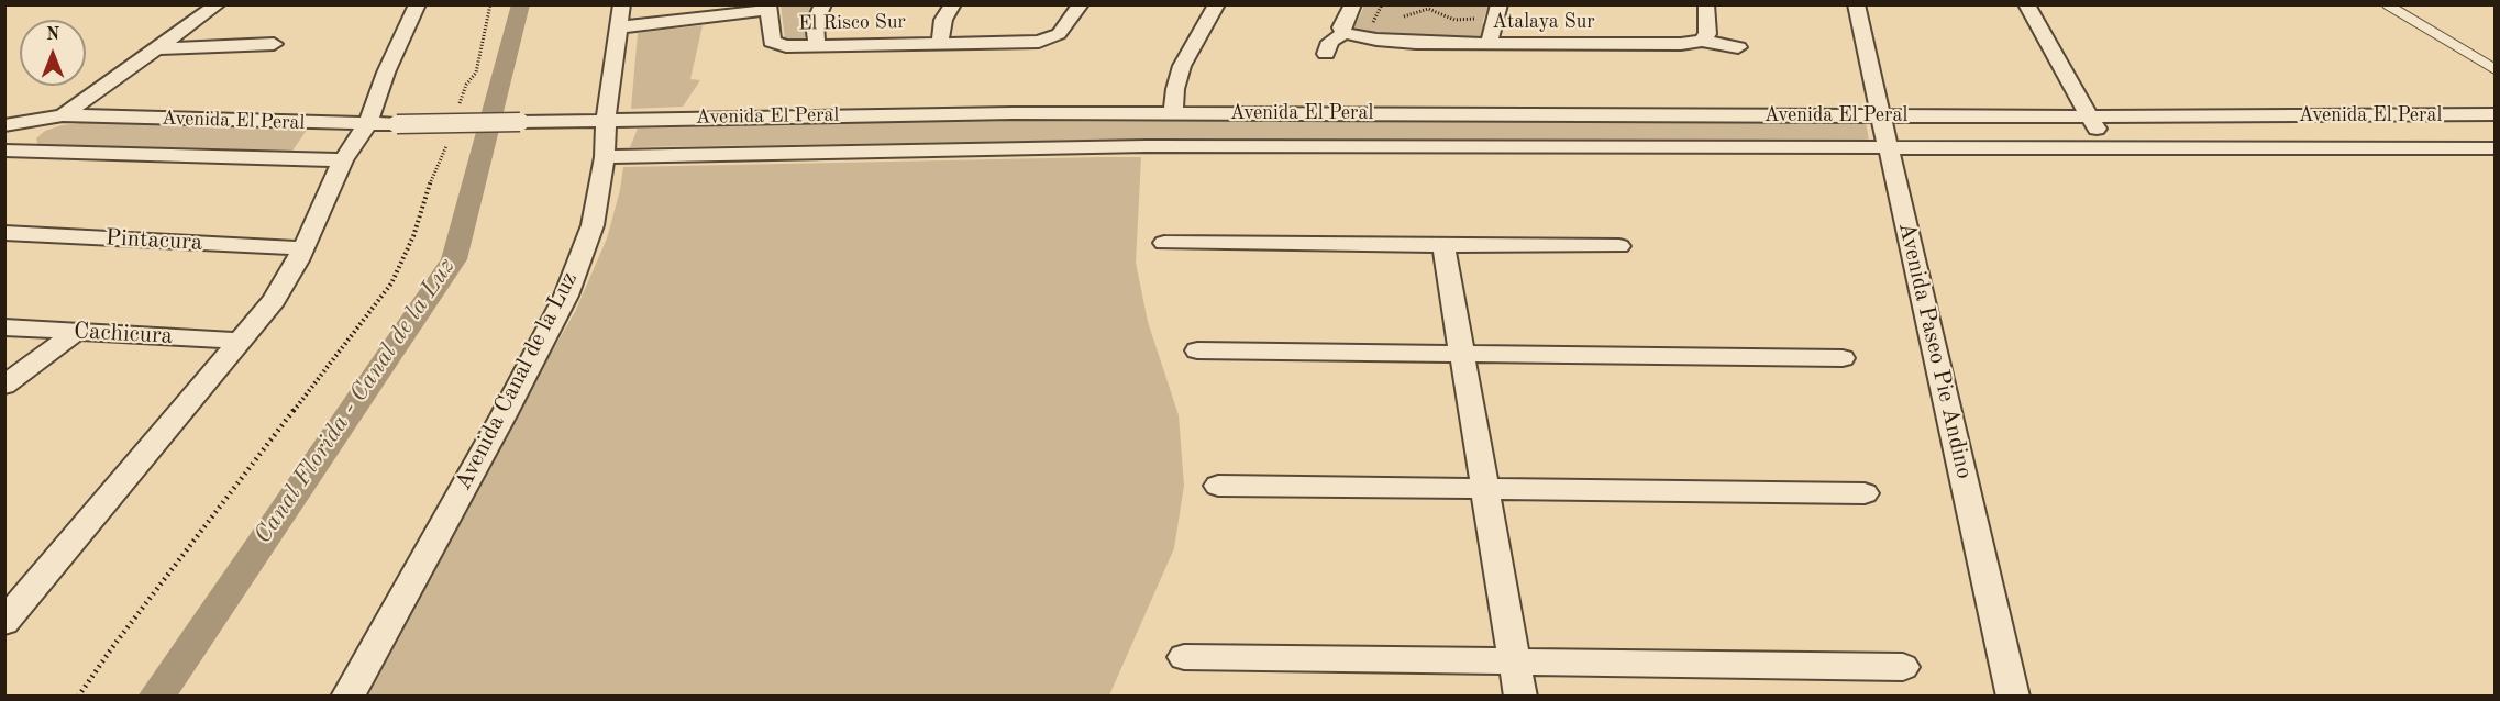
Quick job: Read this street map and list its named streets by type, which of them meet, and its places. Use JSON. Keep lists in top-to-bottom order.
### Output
{
  "streets": {
    "street": [
      "Atalaya Sur",
      "El Risco Sur",
      "Avenida El Peral",
      "Pintacura",
      "Cachicura",
      "Avenida Paseo Pie Andino",
      "Avenida Canal de la Luz"
    ]
  },
  "crossings": [
    ["Avenida El Peral", "Avenida Paseo Pie Andino"],
    ["Avenida El Peral", "Avenida Canal de la Luz"]
  ],
  "water": ["Canal Florida - Canal de la Luz"],
  "north": "top"
}
